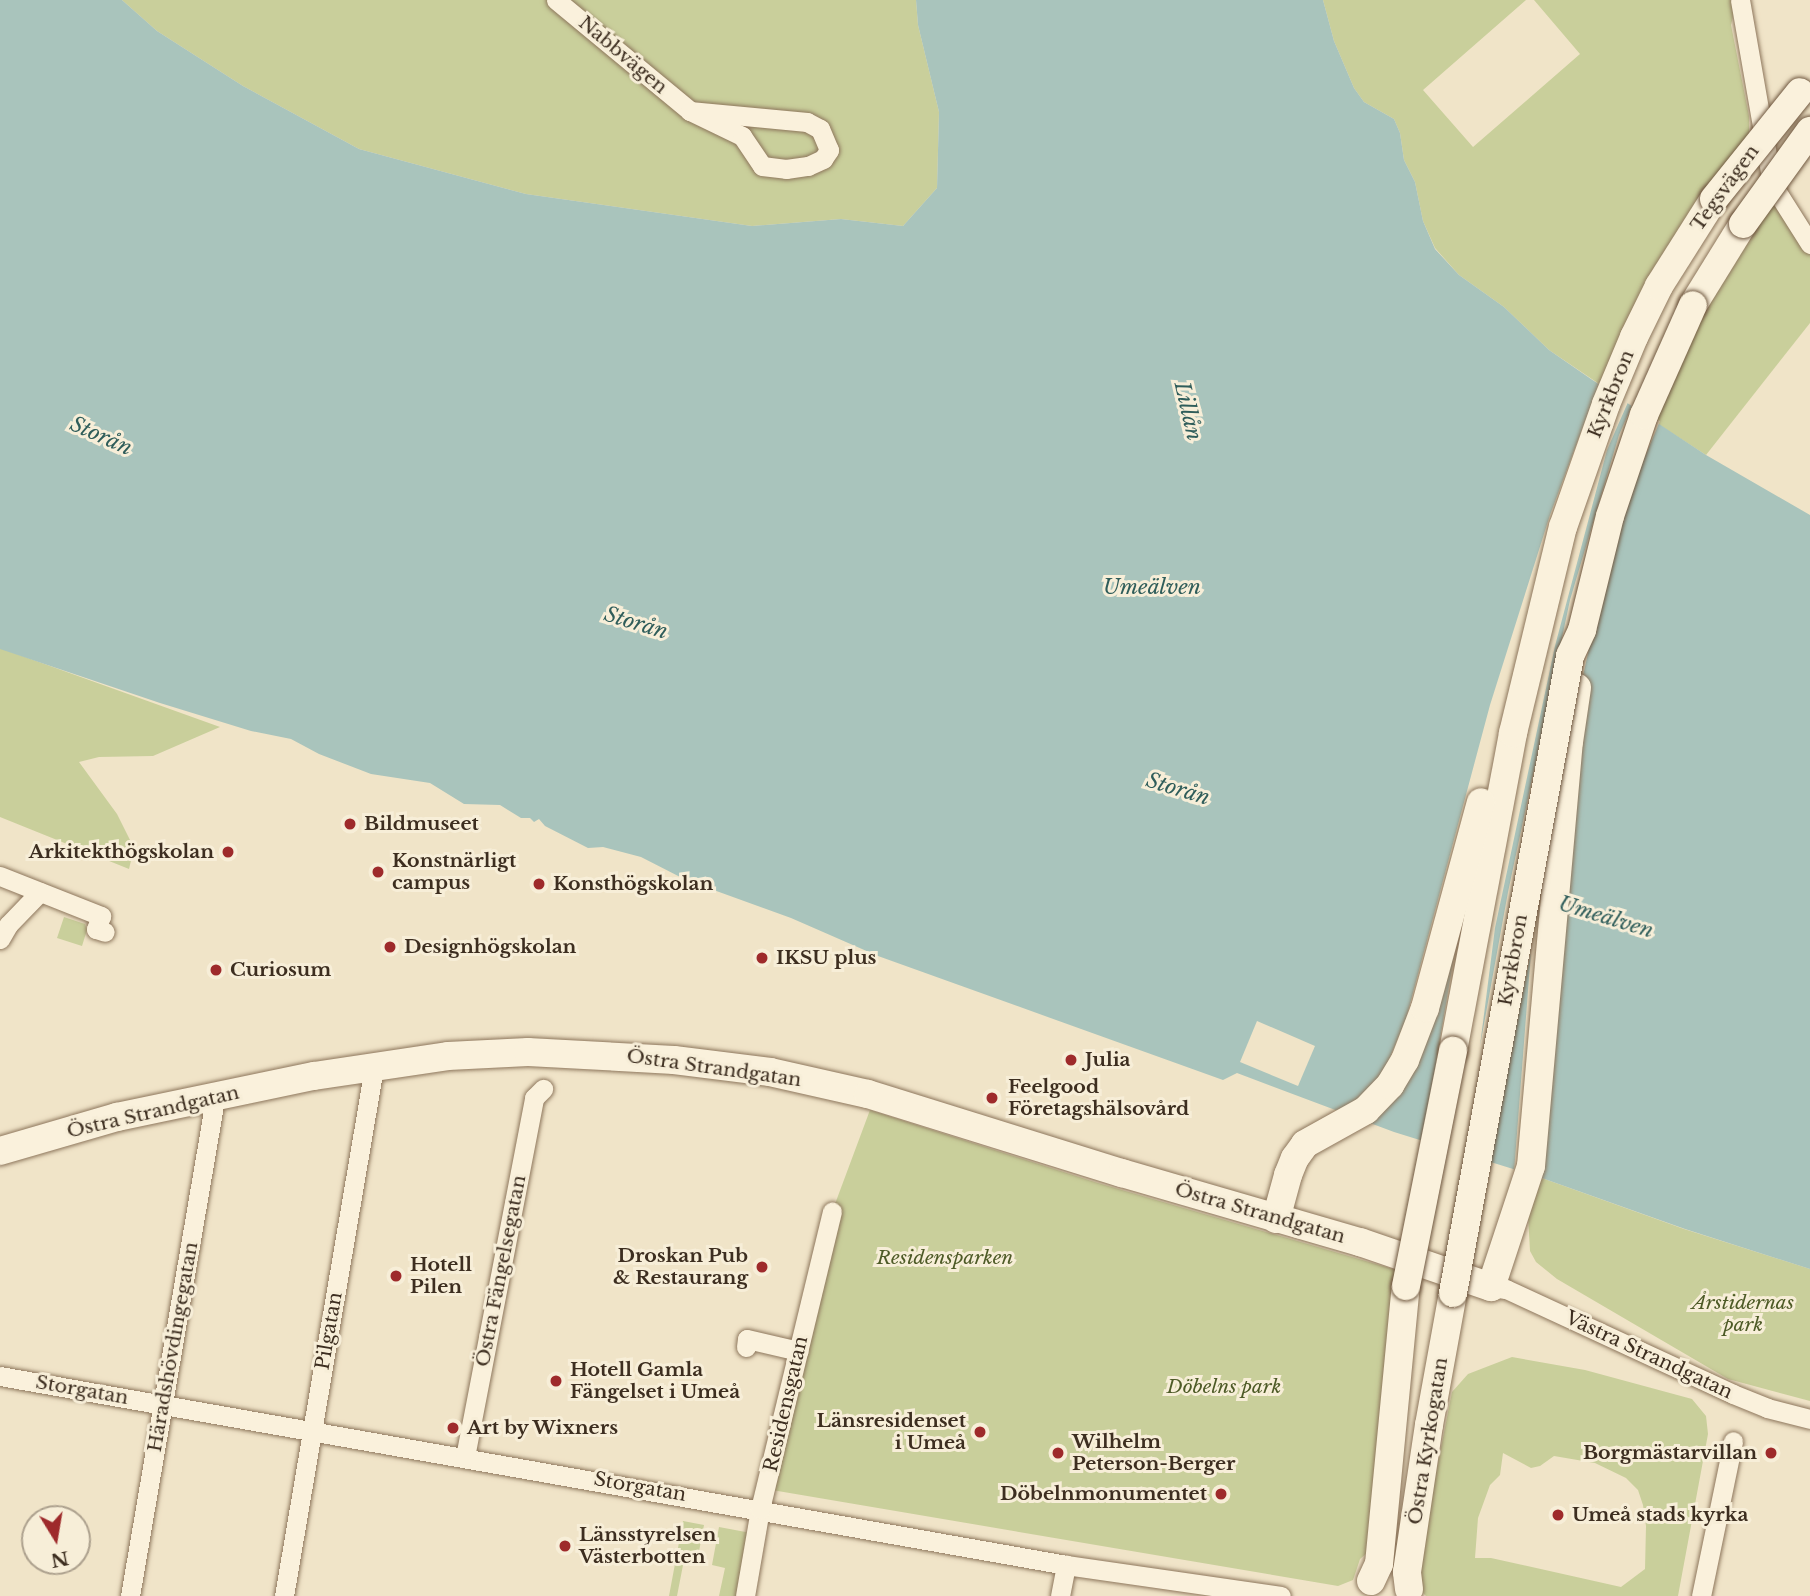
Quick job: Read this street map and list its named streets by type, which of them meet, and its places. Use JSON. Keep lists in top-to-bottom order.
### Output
{
  "streets": {
    "street": [
      "Nabbvägen",
      "Tegsvägen",
      "Kyrkbron",
      "Östra Strandgatan",
      "Östra Fängelsegatan",
      "Pilgatan",
      "Häradshövdingegatan",
      "Västra Strandgatan",
      "Storgatan",
      "Residensgatan",
      "Östra Kyrkogatan"
    ]
  },
  "crossings": [
    ["Tegsvägen", "Kyrkbron"],
    ["Kyrkbron", "Östra Strandgatan"],
    ["Kyrkbron", "Västra Strandgatan"],
    ["Kyrkbron", "Östra Kyrkogatan"],
    ["Östra Strandgatan", "Pilgatan"],
    ["Östra Strandgatan", "Häradshövdingegatan"],
    ["Östra Strandgatan", "Västra Strandgatan"],
    ["Östra Fängelsegatan", "Storgatan"],
    ["Pilgatan", "Storgatan"],
    ["Häradshövdingegatan", "Storgatan"],
    ["Storgatan", "Residensgatan"]
  ],
  "water": ["Lillån", "Storån", "Umeälven"],
  "parks": ["Residensparken", "Årstidernas park", "Döbelns park"],
  "places": [
    "Bildmuseet",
    "Arkitekthögskolan",
    "Konstnärligt campus",
    "Konsthögskolan",
    "Designhögskolan",
    "IKSU plus",
    "Curiosum",
    "Julia",
    "Feelgood Företagshälsovård",
    "Droskan Pub & Restaurang",
    "Hotell Pilen",
    "Hotell Gamla Fängelset i Umeå",
    "Art by Wixners",
    "Länsresidenset i Umeå",
    "Wilhelm Peterson-Berger",
    "Borgmästarvillan",
    "Döbelnmonumentet",
    "Umeå stads kyrka",
    "Länsstyrelsen Västerbotten"
  ],
  "north": "bottom"
}
